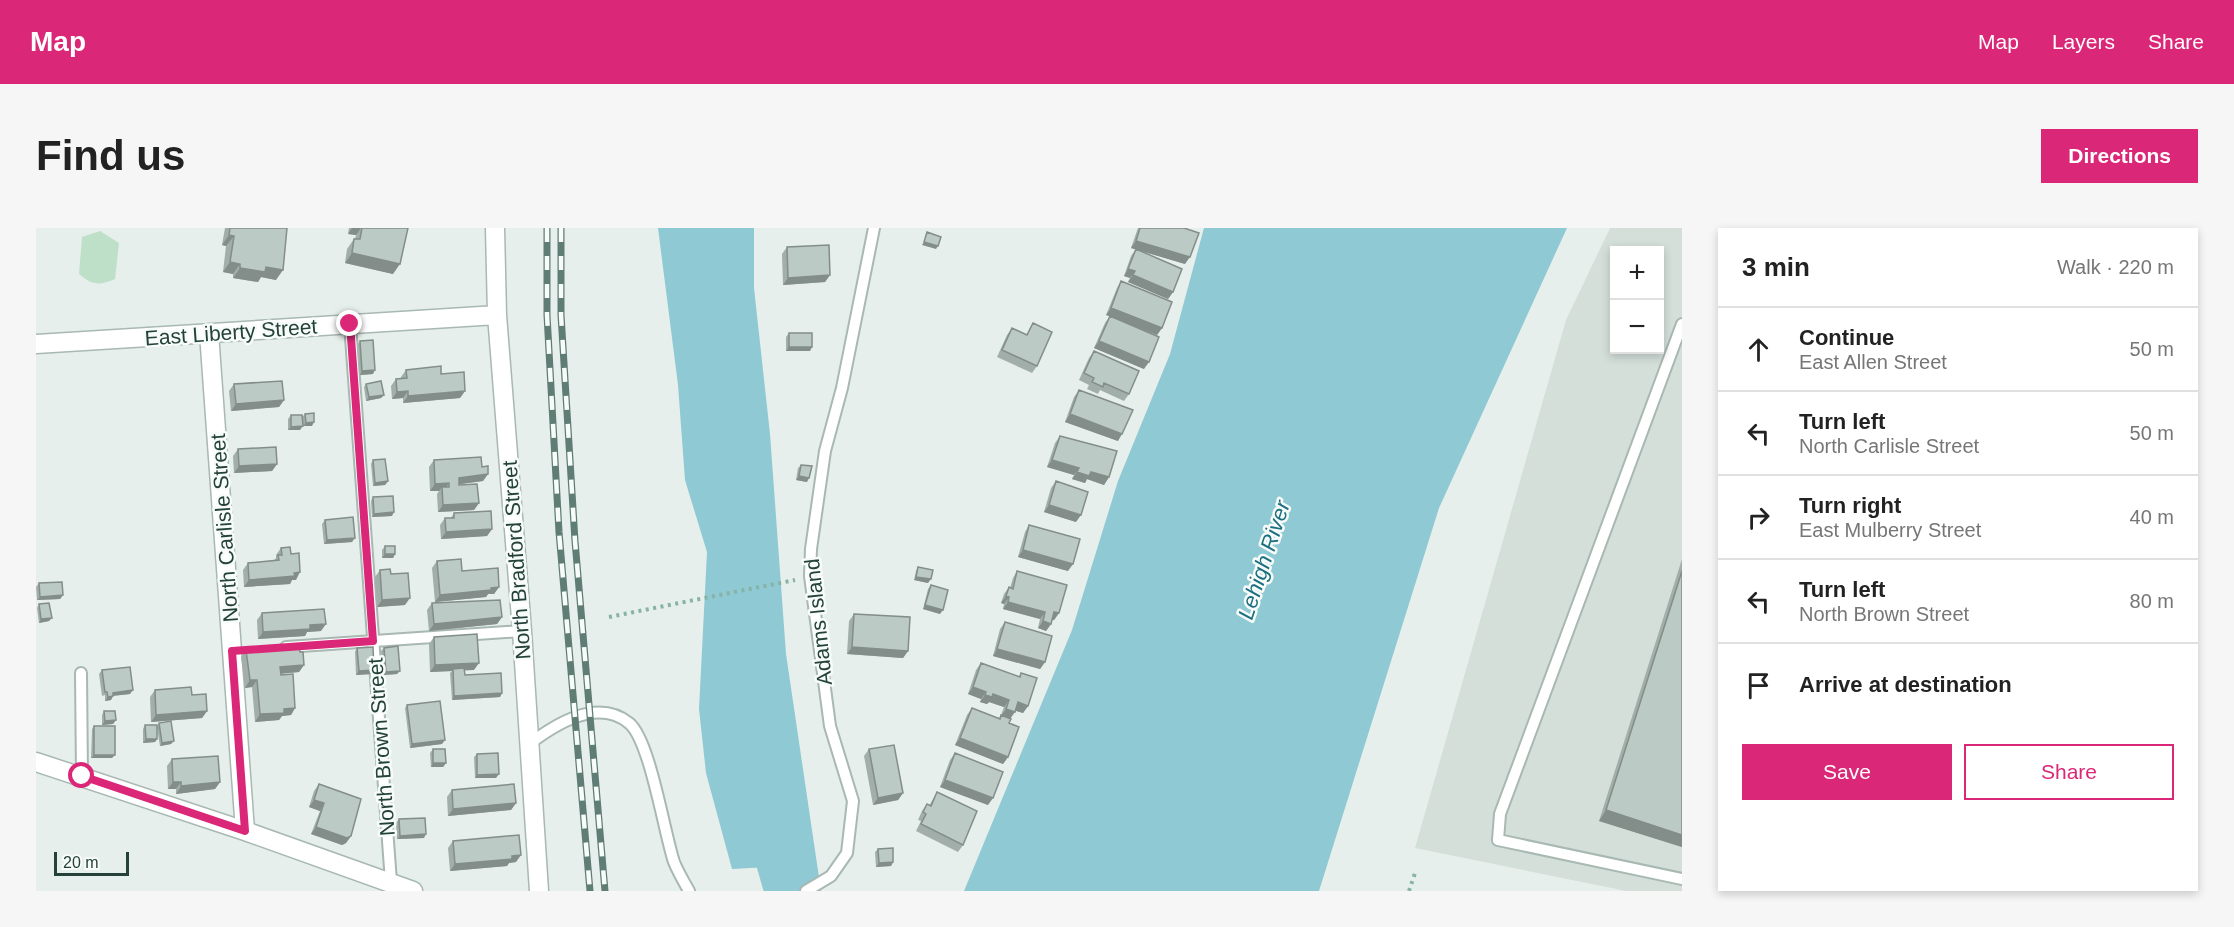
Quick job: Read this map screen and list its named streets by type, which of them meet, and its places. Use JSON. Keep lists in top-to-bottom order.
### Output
{
  "streets": {
    "street": ["East Liberty Street", "North Carlisle Street", "North Bradford Street"],
    "lane": ["Adams Island", "North Brown Street"]
  },
  "crossings": [
    ["East Liberty Street", "North Carlisle Street"],
    ["East Liberty Street", "North Bradford Street"],
    ["East Liberty Street", "North Brown Street"]
  ],
  "water": ["Lehigh River"],
  "scale_bar": "20 m",
  "page": {
    "header": "Map",
    "nav": ["Map", "Layers", "Share"],
    "buttons": [
      "Directions",
      ["Save", "Share"]
    ],
    "title": "Find us",
    "heading": ["3 min", "Walk · 220 m"],
    "map_buttons": ["+", "−"],
    "list": [
      ["Continue", "East Allen Street", "50 m"],
      ["Turn left", "North Carlisle Street", "50 m"],
      ["Turn right", "East Mulberry Street", "40 m"],
      ["Turn left", "North Brown Street", "80 m"],
      "Arrive at destination"
    ],
    "scale": "20 m"
  }
}
